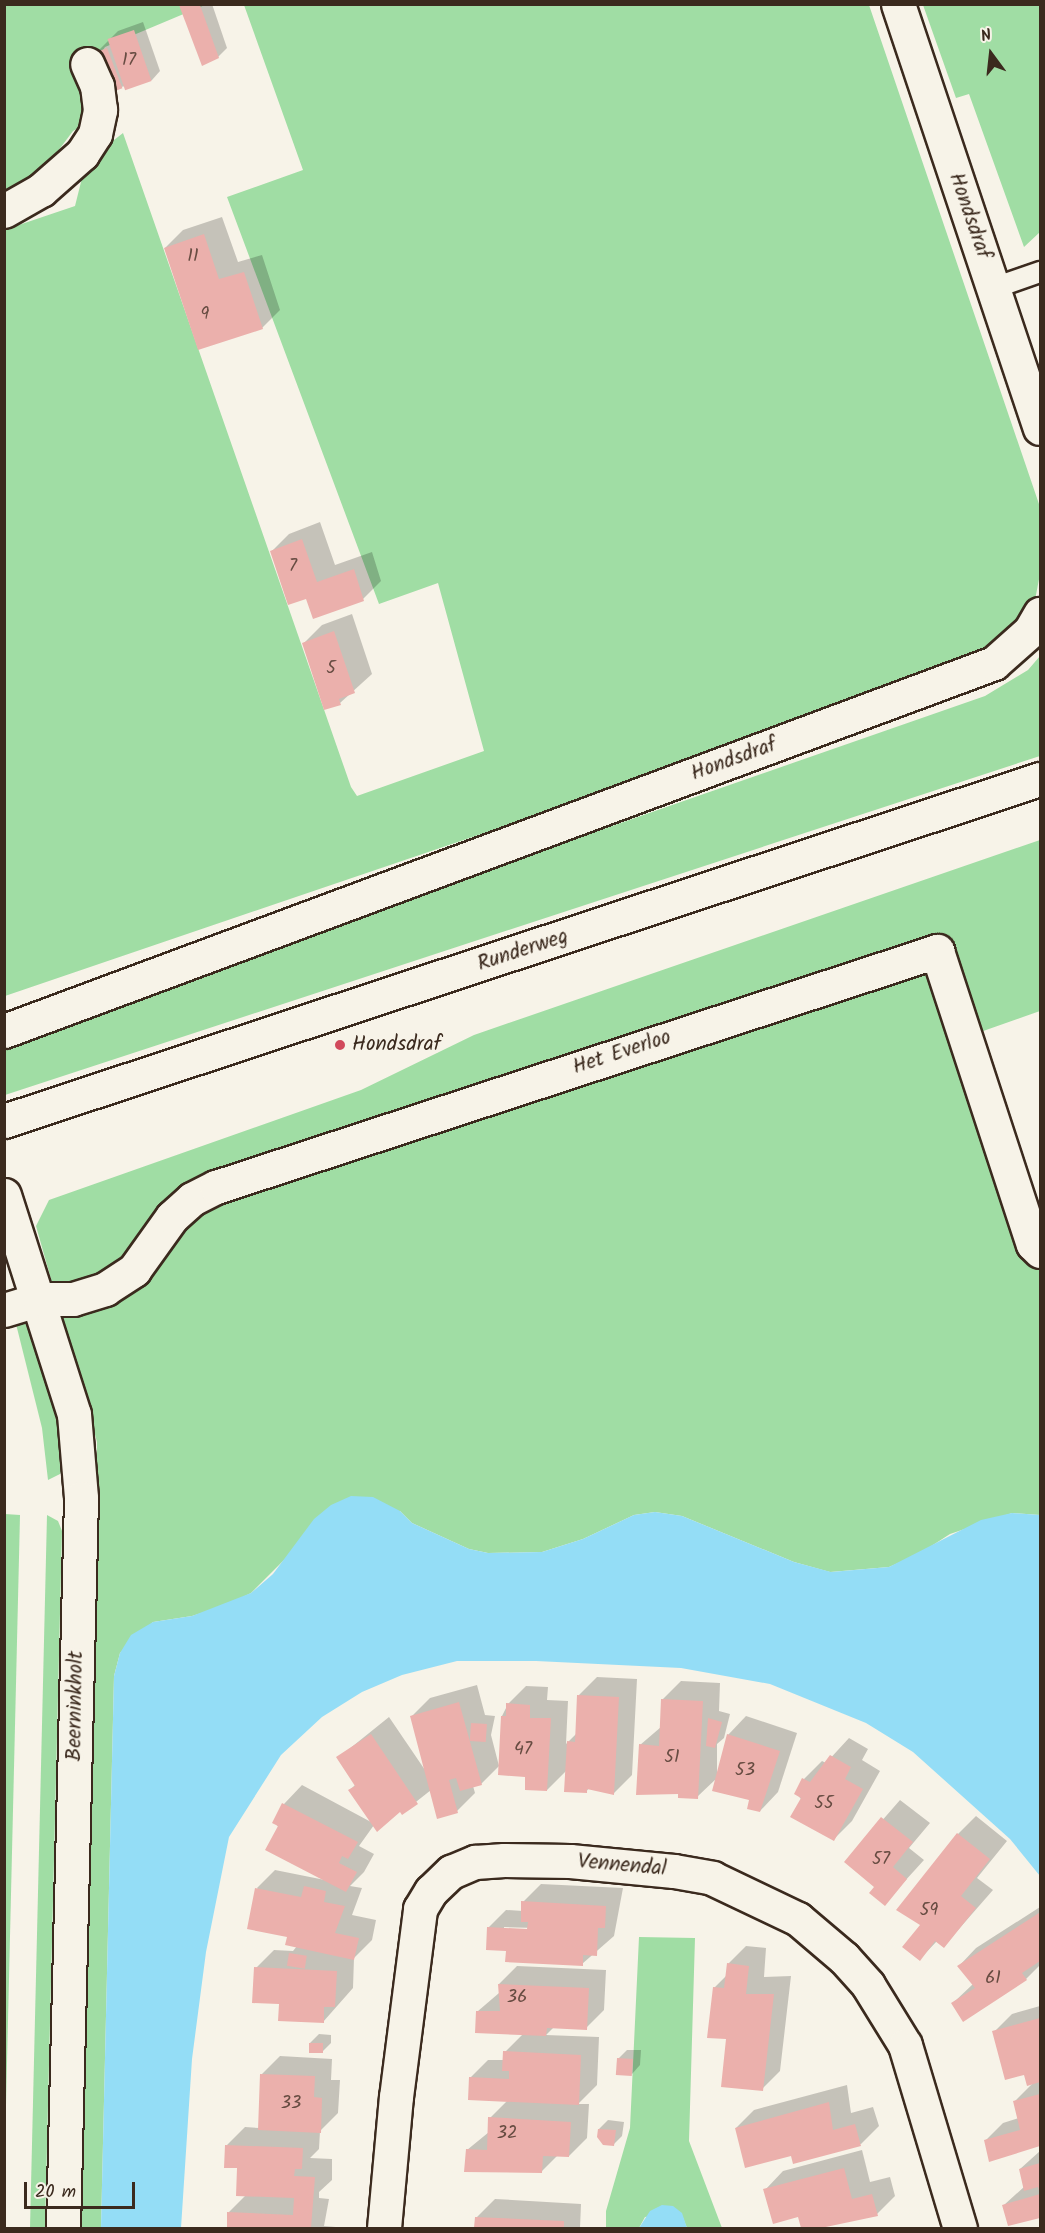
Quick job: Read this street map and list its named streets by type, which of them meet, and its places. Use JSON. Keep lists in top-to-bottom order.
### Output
{
  "streets": {
    "street": [
      "Hondsdraf",
      "Runderweg",
      "Het Everloo",
      "Beerninkholt",
      "Vennendal"
    ]
  },
  "crossings": [
    ["Het Everloo", "Beerninkholt"]
  ],
  "places": ["Hondsdraf"],
  "house_numbers": [
    "17",
    "11",
    "9",
    "7",
    "5",
    "47",
    "51",
    "53",
    "55",
    "57",
    "59",
    "61",
    "36",
    "33",
    "32"
  ],
  "scale_bar": "20 m",
  "north": "top"
}
